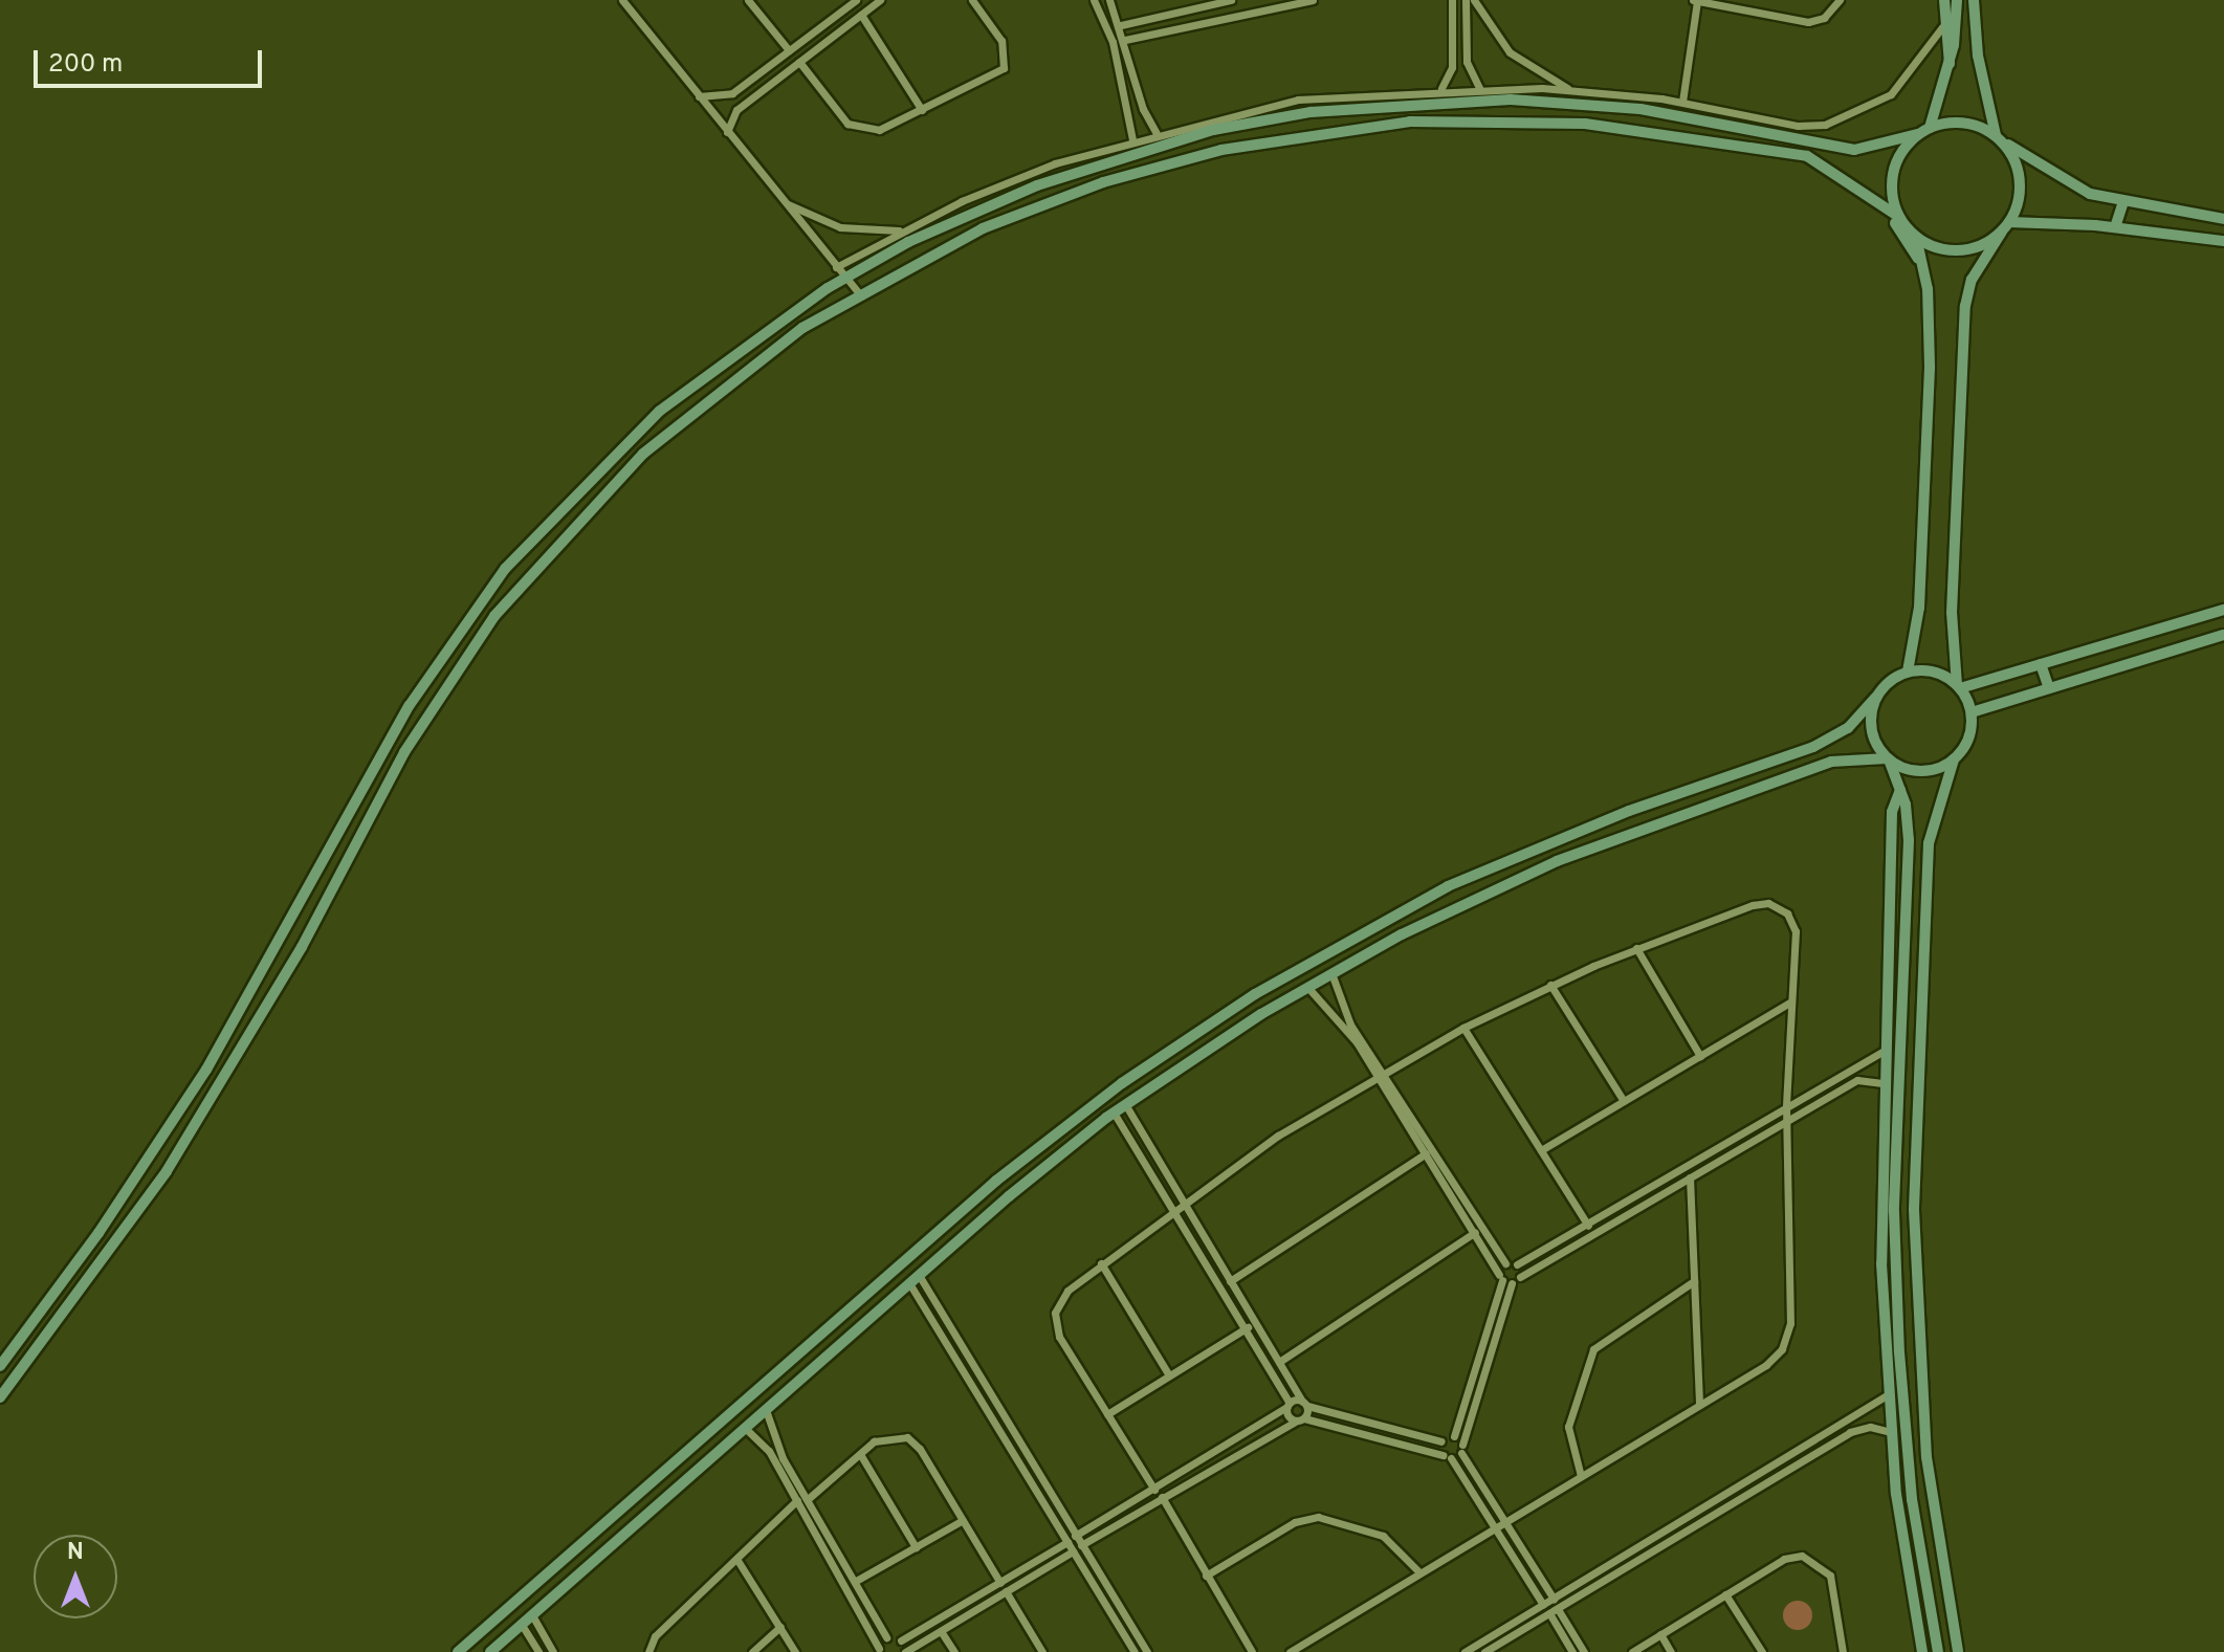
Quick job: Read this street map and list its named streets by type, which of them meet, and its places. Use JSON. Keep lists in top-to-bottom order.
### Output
{
  "scale_bar": "200 m",
  "north": "top"
}
